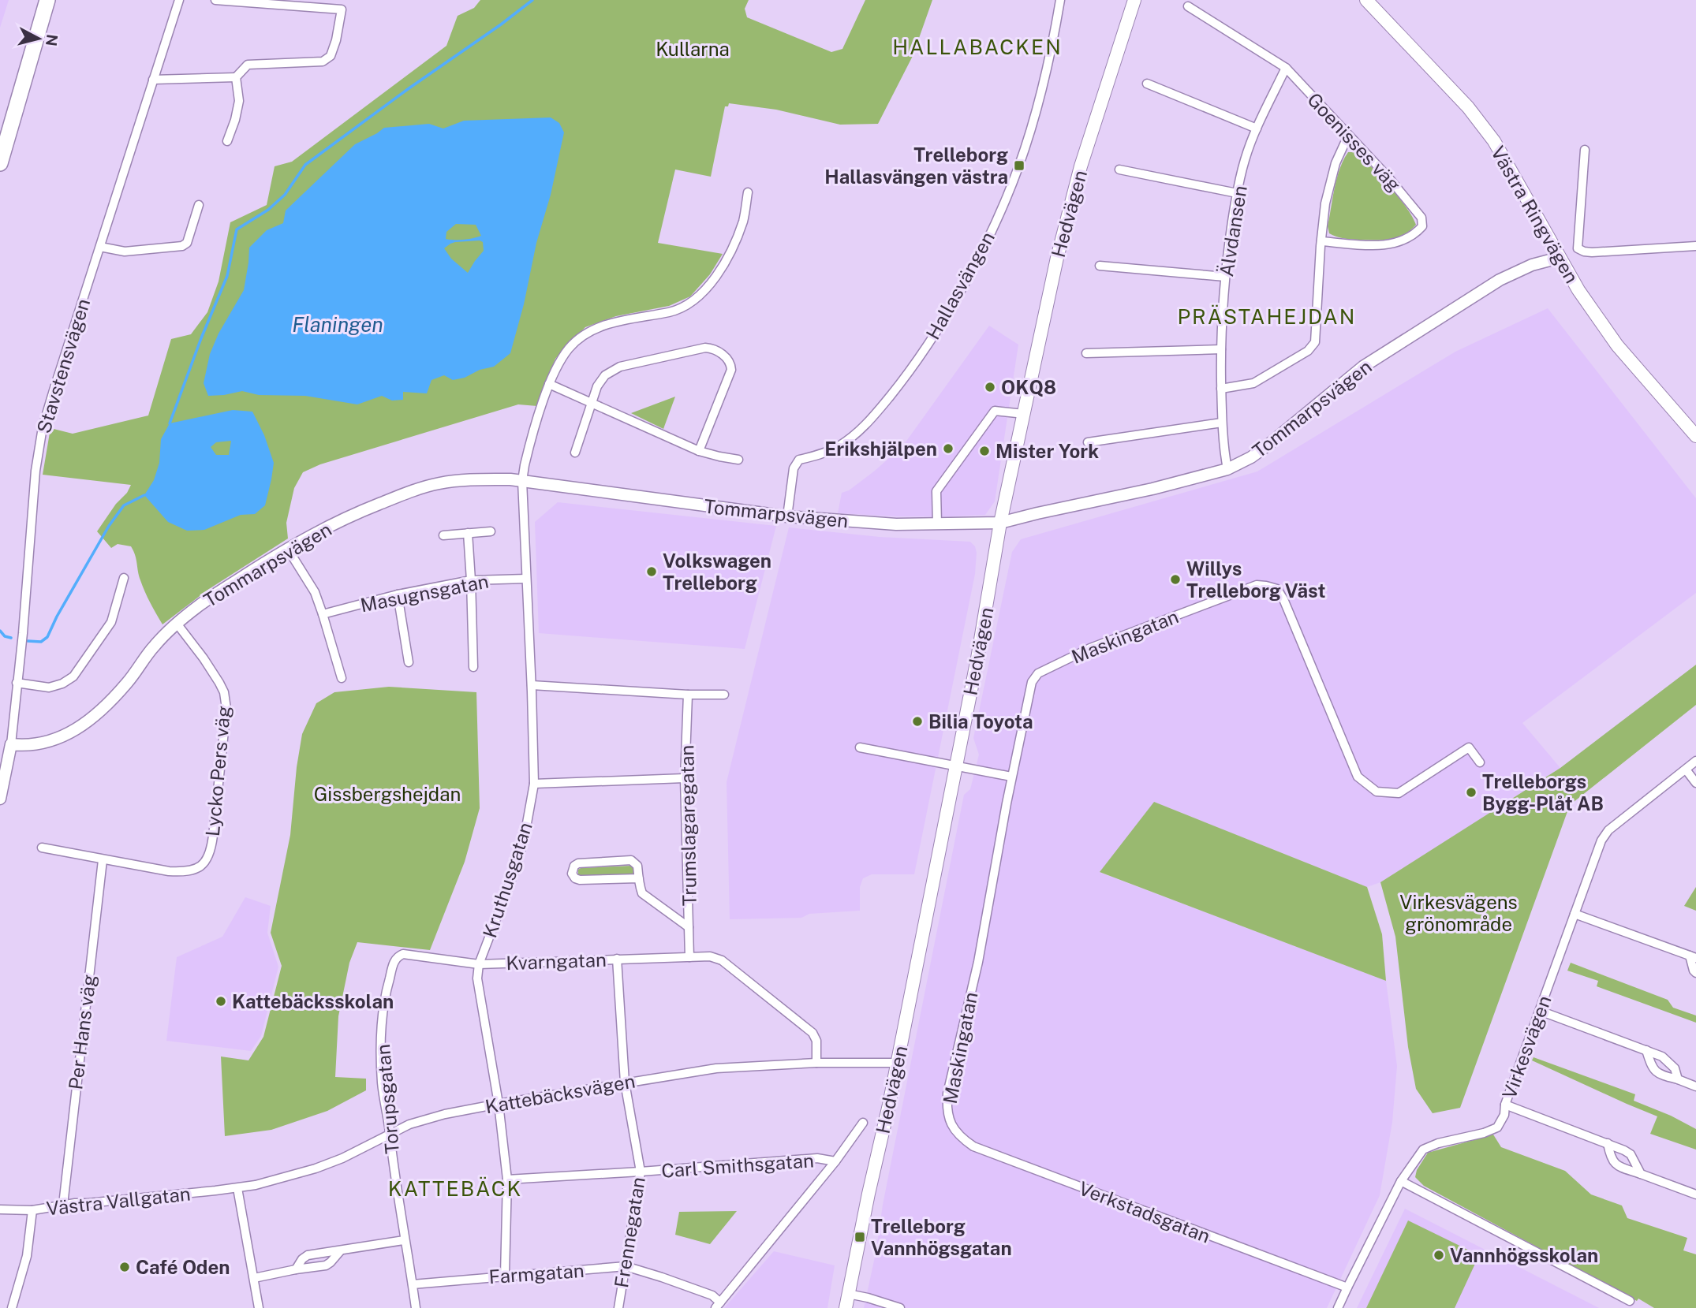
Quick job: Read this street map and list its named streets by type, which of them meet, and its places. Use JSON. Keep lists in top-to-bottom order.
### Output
{
  "streets": {
    "main road": ["Hedvägen", "Västra Ringvägen"],
    "street": [
      "Goenisses väg",
      "Älvdansen",
      "Hallasvängen",
      "Stavstensvägen",
      "Tommarpsvägen",
      "Masugnsgatan",
      "Maskingatan",
      "Lycko Pers väg",
      "Trumslagaregatan",
      "Kruthusgatan",
      "Kvarngatan",
      "Per Hans väg",
      "Virkesvägen",
      "Kattebäcksvägen",
      "Torupsgatan",
      "Carl Smithsgatan",
      "Västra Vallgatan",
      "Verkstadsgatan",
      "Frennegatan",
      "Farmgatan"
    ]
  },
  "crossings": [
    ["Goenisses väg", "Älvdansen"],
    ["Hedvägen", "Tommarpsvägen"],
    ["Hedvägen", "Kattebäcksvägen"],
    ["Västra Ringvägen", "Tommarpsvägen"],
    ["Älvdansen", "Tommarpsvägen"],
    ["Hallasvängen", "Tommarpsvägen"],
    ["Stavstensvägen", "Tommarpsvägen"],
    ["Tommarpsvägen", "Lycko Pers väg"],
    ["Tommarpsvägen", "Kruthusgatan"],
    ["Masugnsgatan", "Kruthusgatan"],
    ["Maskingatan", "Verkstadsgatan"],
    ["Lycko Pers väg", "Per Hans väg"],
    ["Trumslagaregatan", "Kvarngatan"],
    ["Kruthusgatan", "Kvarngatan"],
    ["Kruthusgatan", "Kattebäcksvägen"],
    ["Kruthusgatan", "Carl Smithsgatan"],
    ["Kruthusgatan", "Farmgatan"],
    ["Kvarngatan", "Kattebäcksvägen"],
    ["Kvarngatan", "Torupsgatan"],
    ["Kvarngatan", "Frennegatan"],
    ["Per Hans väg", "Västra Vallgatan"],
    ["Virkesvägen", "Verkstadsgatan"],
    ["Kattebäcksvägen", "Torupsgatan"],
    ["Kattebäcksvägen", "Västra Vallgatan"],
    ["Kattebäcksvägen", "Frennegatan"],
    ["Torupsgatan", "Farmgatan"],
    ["Carl Smithsgatan", "Frennegatan"],
    ["Frennegatan", "Farmgatan"]
  ],
  "districts": ["HALLABACKEN", "PRÄSTAHEJDAN", "KATTEBÄCK"],
  "water": ["Flaningen"],
  "parks": ["Kullarna", "Gissbergshejdan", "Virkesvägens grönområde"],
  "places": {
    "transit": ["Trelleborg Hallasvängen västra", "Trelleborg Vannhögsgatan"],
    "other": [
      "OKQ8",
      "Erikshjälpen",
      "Mister York",
      "Volkswagen Trelleborg",
      "Willys Trelleborg Väst",
      "Bilia Toyota",
      "Trelleborgs Bygg-Plåt AB",
      "Kattebäcksskolan",
      "Vannhögsskolan",
      "Café Oden"
    ]
  },
  "north": "right"
}
